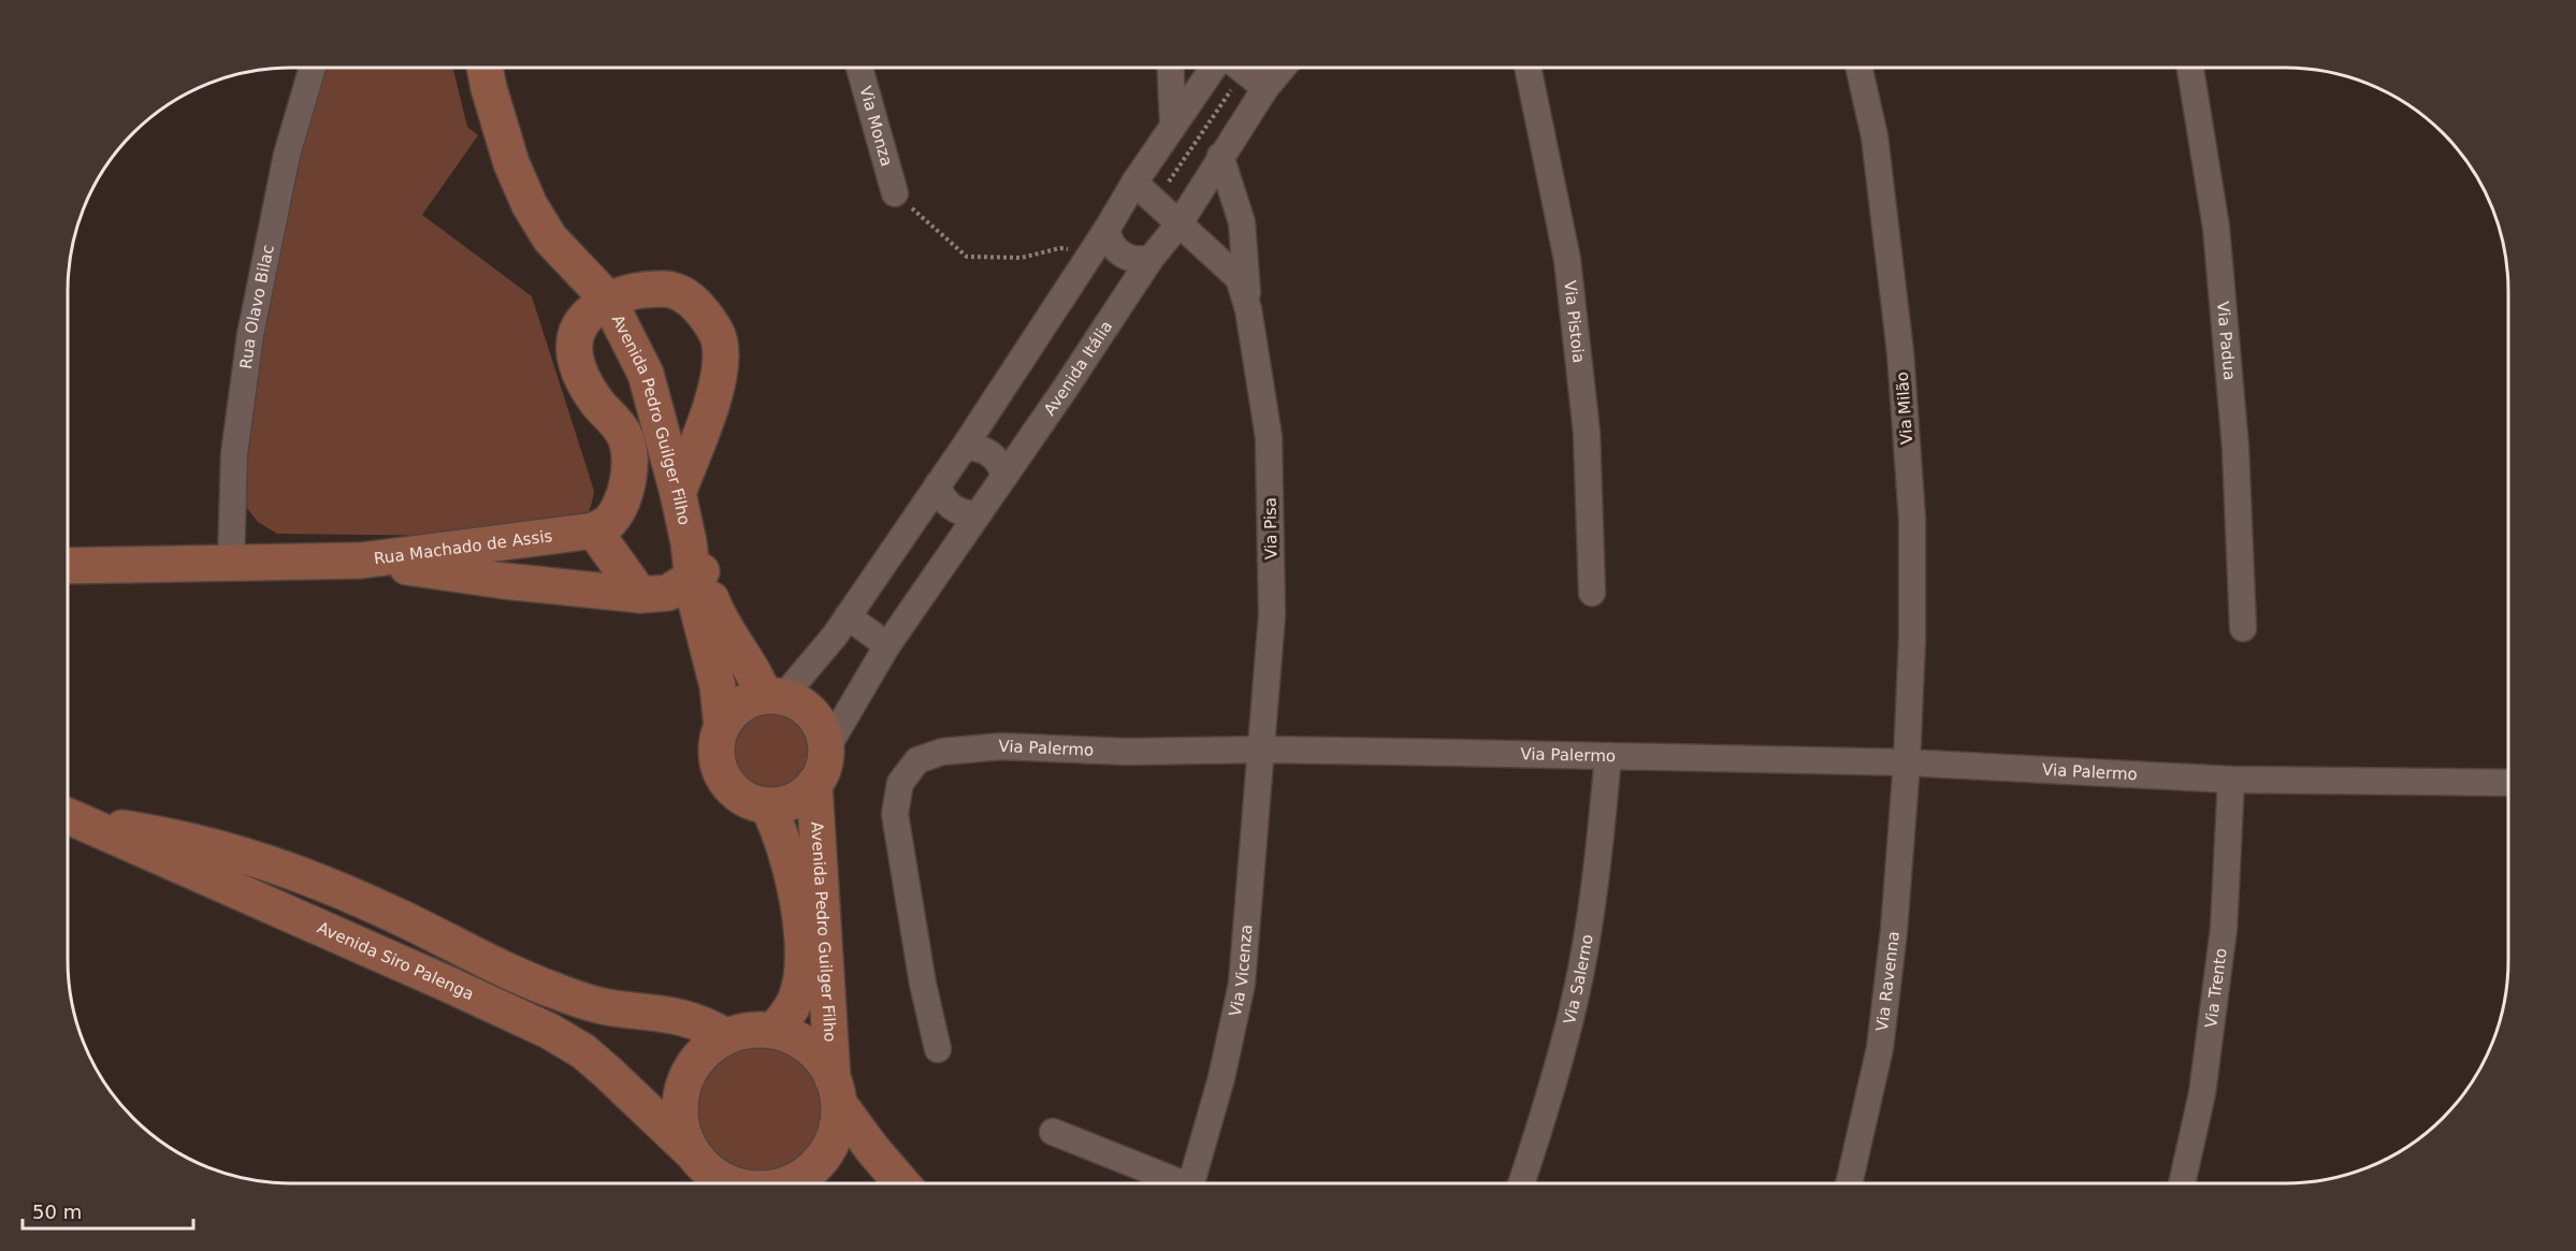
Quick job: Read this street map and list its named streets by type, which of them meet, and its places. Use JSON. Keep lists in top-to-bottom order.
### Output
{
  "streets": {
    "street": [
      "Via Monza",
      "Rua Olavo Bilac",
      "Via Pistoia",
      "Via Padua",
      "Avenida Itália",
      "Via Milão",
      "Avenida Pedro Guilger Filho",
      "Via Pisa",
      "Rua Machado de Assis",
      "Via Palermo",
      "Avenida Siro Palenga",
      "Via Vicenza",
      "Via Salerno",
      "Via Ravenna",
      "Via Trento"
    ]
  },
  "crossings": [
    ["Rua Olavo Bilac", "Rua Machado de Assis"],
    ["Avenida Itália", "Avenida Pedro Guilger Filho"],
    ["Avenida Itália", "Via Pisa"],
    ["Via Milão", "Via Palermo"],
    ["Via Milão", "Via Ravenna"],
    ["Avenida Pedro Guilger Filho", "Avenida Siro Palenga"],
    ["Via Pisa", "Via Palermo"],
    ["Via Pisa", "Via Vicenza"],
    ["Via Palermo", "Via Vicenza"],
    ["Via Palermo", "Via Salerno"],
    ["Via Palermo", "Via Ravenna"],
    ["Via Palermo", "Via Trento"]
  ],
  "scale_bar": "50 m"
}
